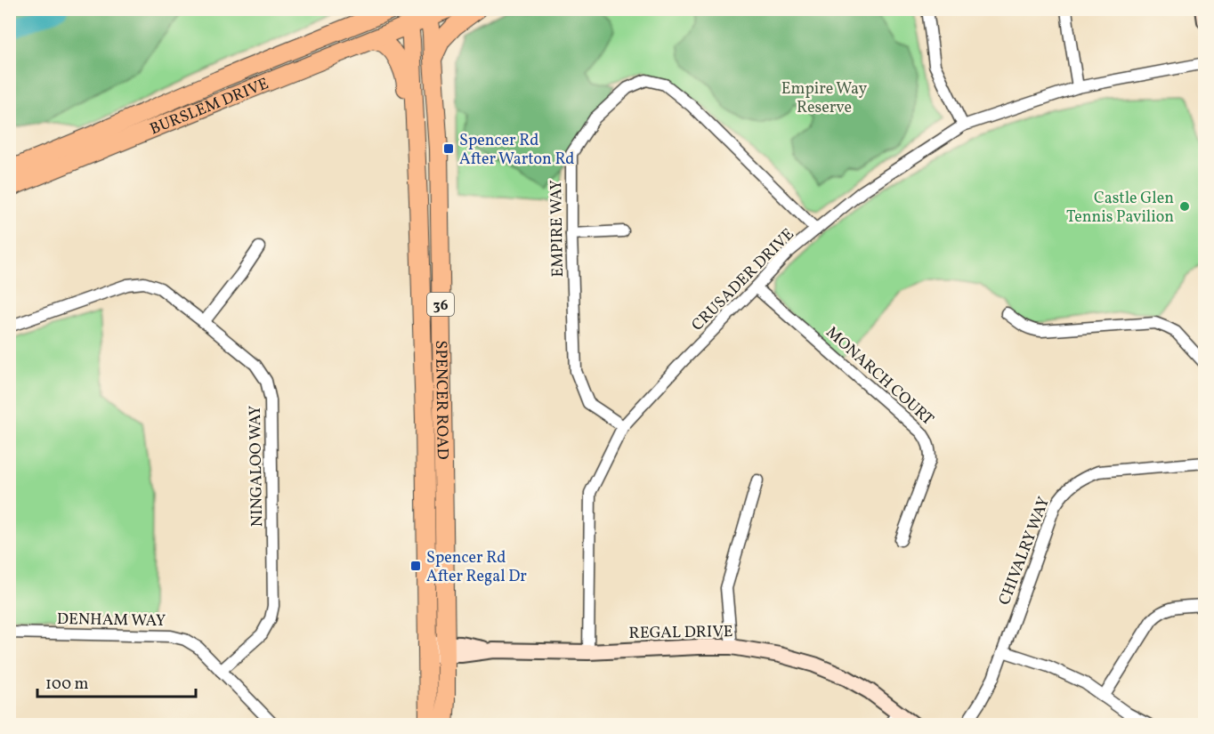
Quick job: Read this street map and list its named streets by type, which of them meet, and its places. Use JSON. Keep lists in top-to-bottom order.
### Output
{
  "streets": {
    "main road": ["BURSLEM DRIVE", "36", "SPENCER ROAD"],
    "street": [
      "EMPIRE WAY",
      "CRUSADER DRIVE",
      "MONARCH COURT",
      "NINGALOO WAY",
      "CHIVALRY WAY",
      "DENHAM WAY",
      "REGAL DRIVE"
    ]
  },
  "crossings": [
    ["BURSLEM DRIVE", "SPENCER ROAD"],
    ["EMPIRE WAY", "CRUSADER DRIVE"],
    ["CRUSADER DRIVE", "MONARCH COURT"],
    ["CRUSADER DRIVE", "REGAL DRIVE"],
    ["SPENCER ROAD", "REGAL DRIVE"],
    ["NINGALOO WAY", "DENHAM WAY"]
  ],
  "parks": ["Empire Way Reserve"],
  "places": {
    "transit": ["Spencer Rd After Warton Rd", "Spencer Rd After Regal Dr"],
    "other": ["Castle Glen Tennis Pavilion"]
  },
  "scale_bar": "100 m"
}
